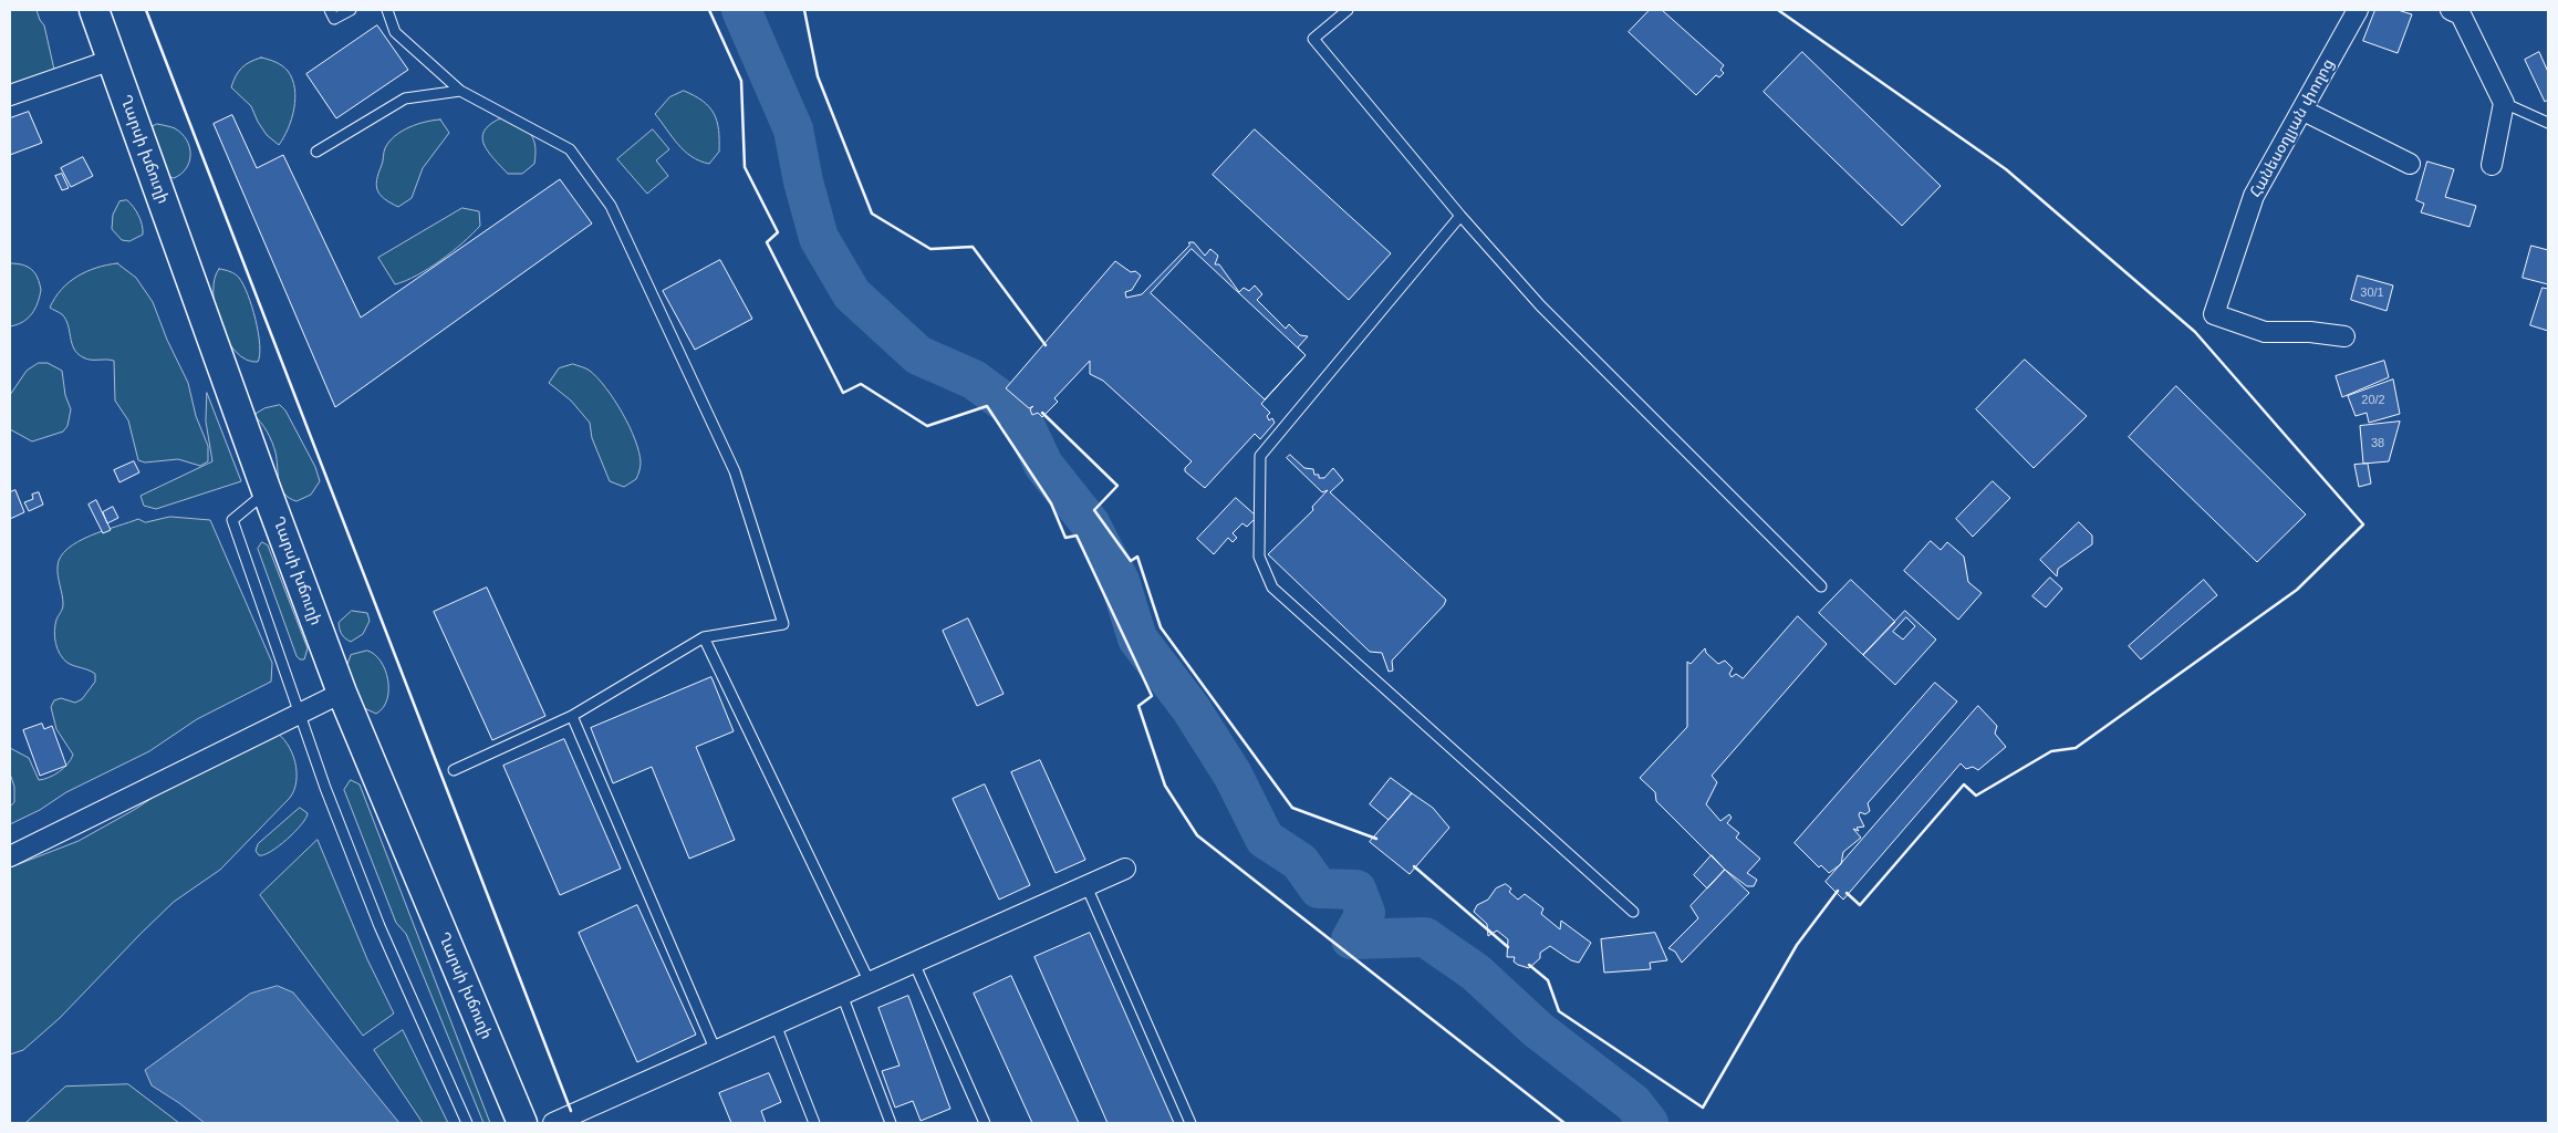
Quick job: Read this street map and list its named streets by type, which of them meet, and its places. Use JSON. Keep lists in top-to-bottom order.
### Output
{
  "streets": {
    "main road": ["Ղարսի խճուղի"],
    "street": ["Հանեսօղլյան փողոց"]
  },
  "house_numbers": ["30/1", "20/2", "38"]
}
